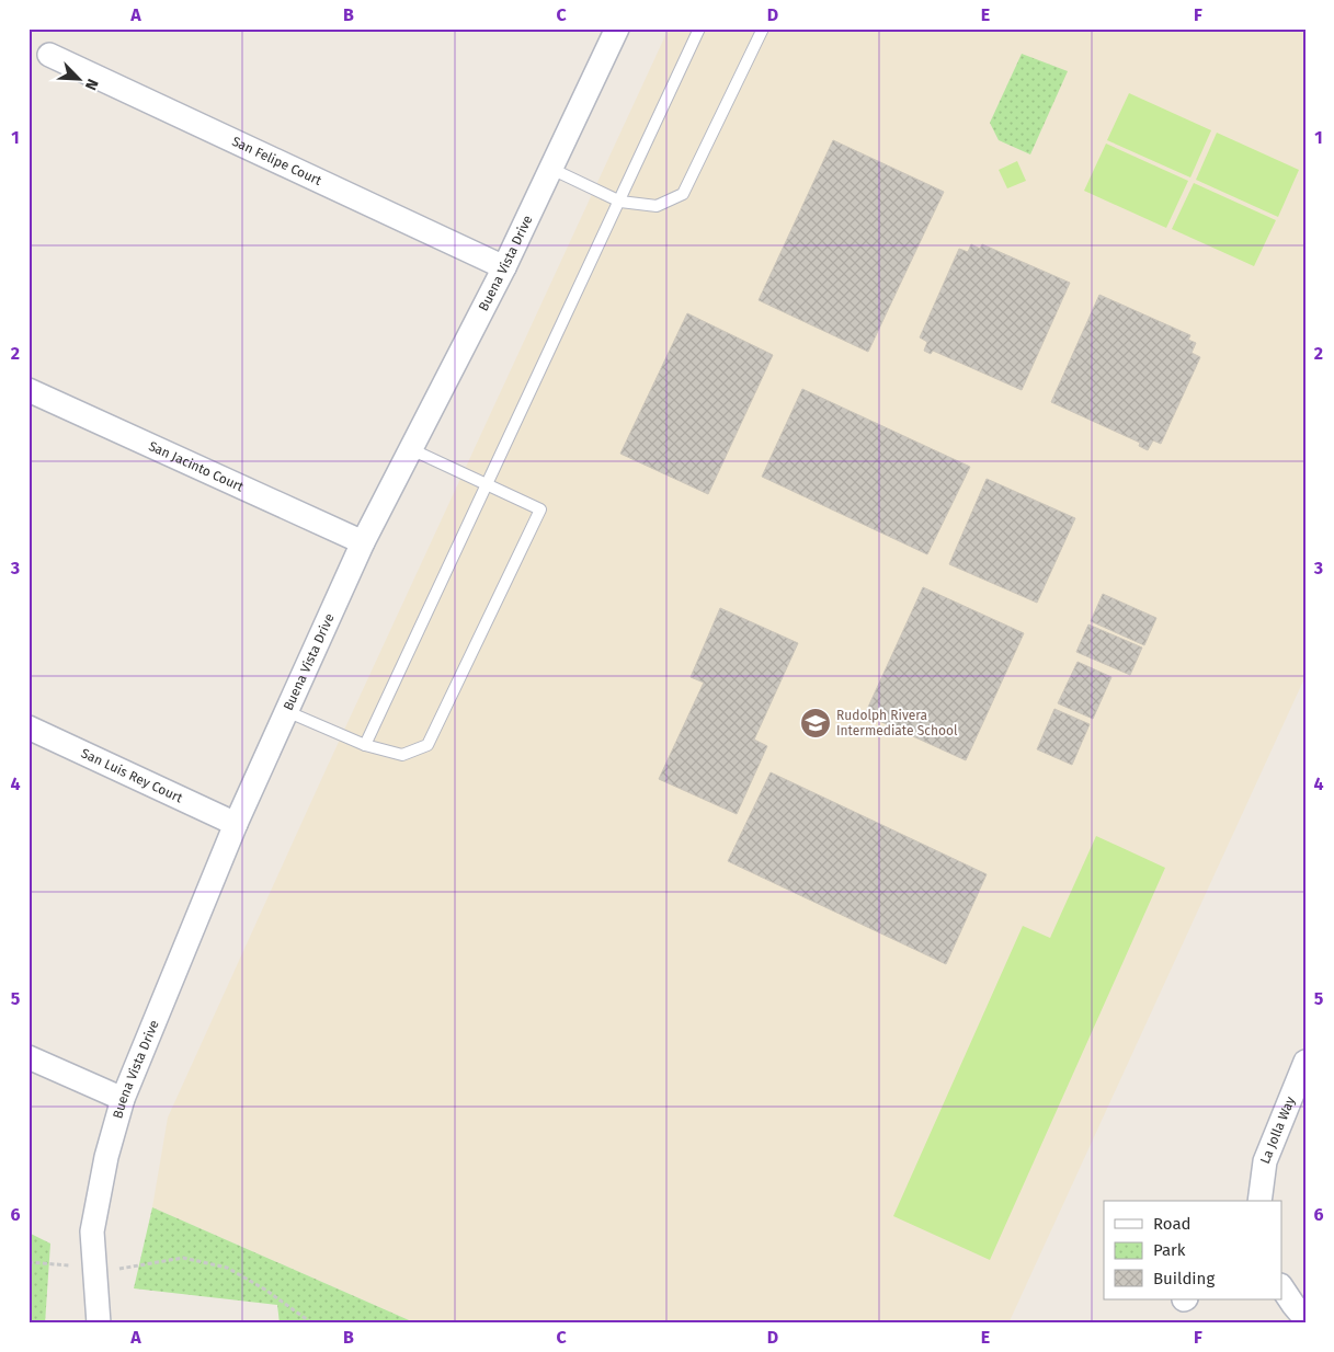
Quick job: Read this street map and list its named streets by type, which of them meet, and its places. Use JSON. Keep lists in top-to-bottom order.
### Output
{
  "streets": {
    "street": [
      "San Felipe Court",
      "Buena Vista Drive",
      "San Jacinto Court",
      "San Luis Rey Court",
      "La Jolla Way"
    ]
  },
  "crossings": [
    ["San Felipe Court", "Buena Vista Drive"],
    ["Buena Vista Drive", "San Jacinto Court"],
    ["Buena Vista Drive", "San Luis Rey Court"]
  ],
  "places": {
    "school or university": ["Rudolph Rivera Intermediate School"]
  },
  "legend": ["Road", "Park", "Building"],
  "north": "bottom right",
  "grid": {
    "columns": [
      "A",
      "B",
      "C",
      "D",
      "E",
      "F"
    ],
    "rows": [
      "1",
      "2",
      "3",
      "4",
      "5",
      "6"
    ]
  }
}
